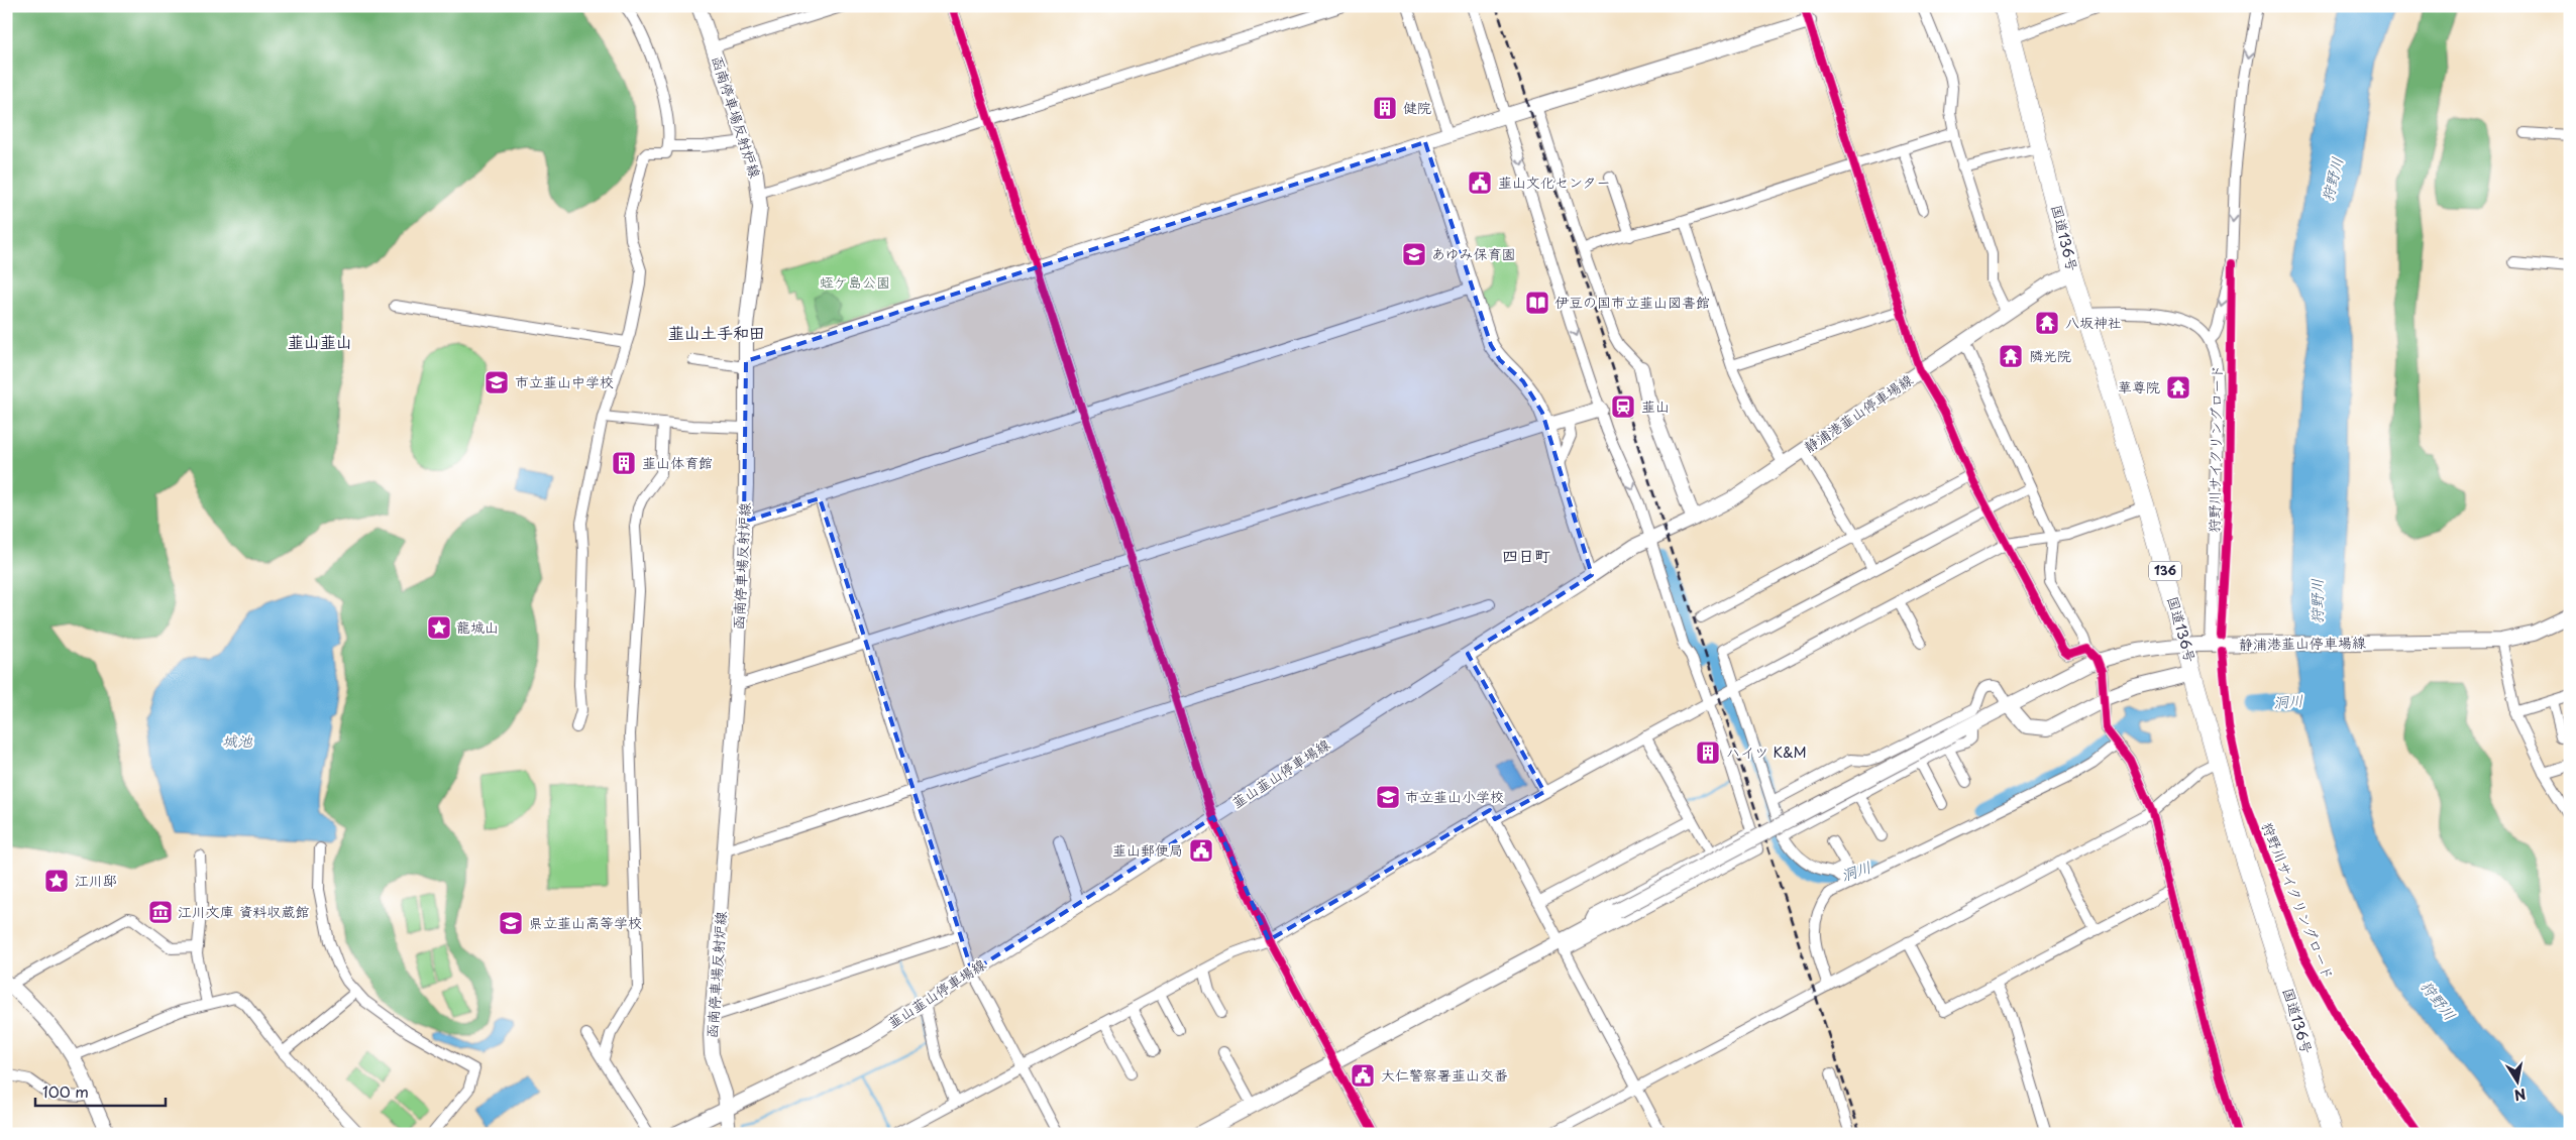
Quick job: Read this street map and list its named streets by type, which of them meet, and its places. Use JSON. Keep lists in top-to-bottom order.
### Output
{
  "streets": {
    "highway": ["国道136号", "136"],
    "main road": ["函南停車場反射炉線", "静浦港韮山停車場線", "韮山韮山停車場線"],
    "cycle path": ["狩野川サイクリングロード"]
  },
  "crossings": [
    ["函南停車場反射炉線", "韮山韮山停車場線"],
    ["国道136号", "静浦港韮山停車場線"],
    ["静浦港韮山停車場線", "韮山韮山停車場線"]
  ],
  "districts": ["韮山土手和田", "韮山韮山", "四日町"],
  "water": ["狩野川", "洞川", "城池"],
  "parks": ["蛭ケ島公園"],
  "places": {
    "building": ["健院", "韮山体育館", "ハイツ K&M"],
    "public building": ["韮山文化センター", "韮山郵便局", "大仁警察署韮山交番"],
    "school or university": [
      "あゆみ保育園",
      "市立韮山中学校",
      "市立韮山小学校",
      "県立韮山高等学校"
    ],
    "library": ["伊豆の国市立韮山図書館"],
    "temple": ["八坂神社", "隣光院", "華尊院"],
    "station": ["韮山"],
    "place": ["龍城山", "江川邸"],
    "museum": ["江川文庫 資料収蔵館"]
  },
  "scale_bar": "100 m",
  "north": "bottom"
}
